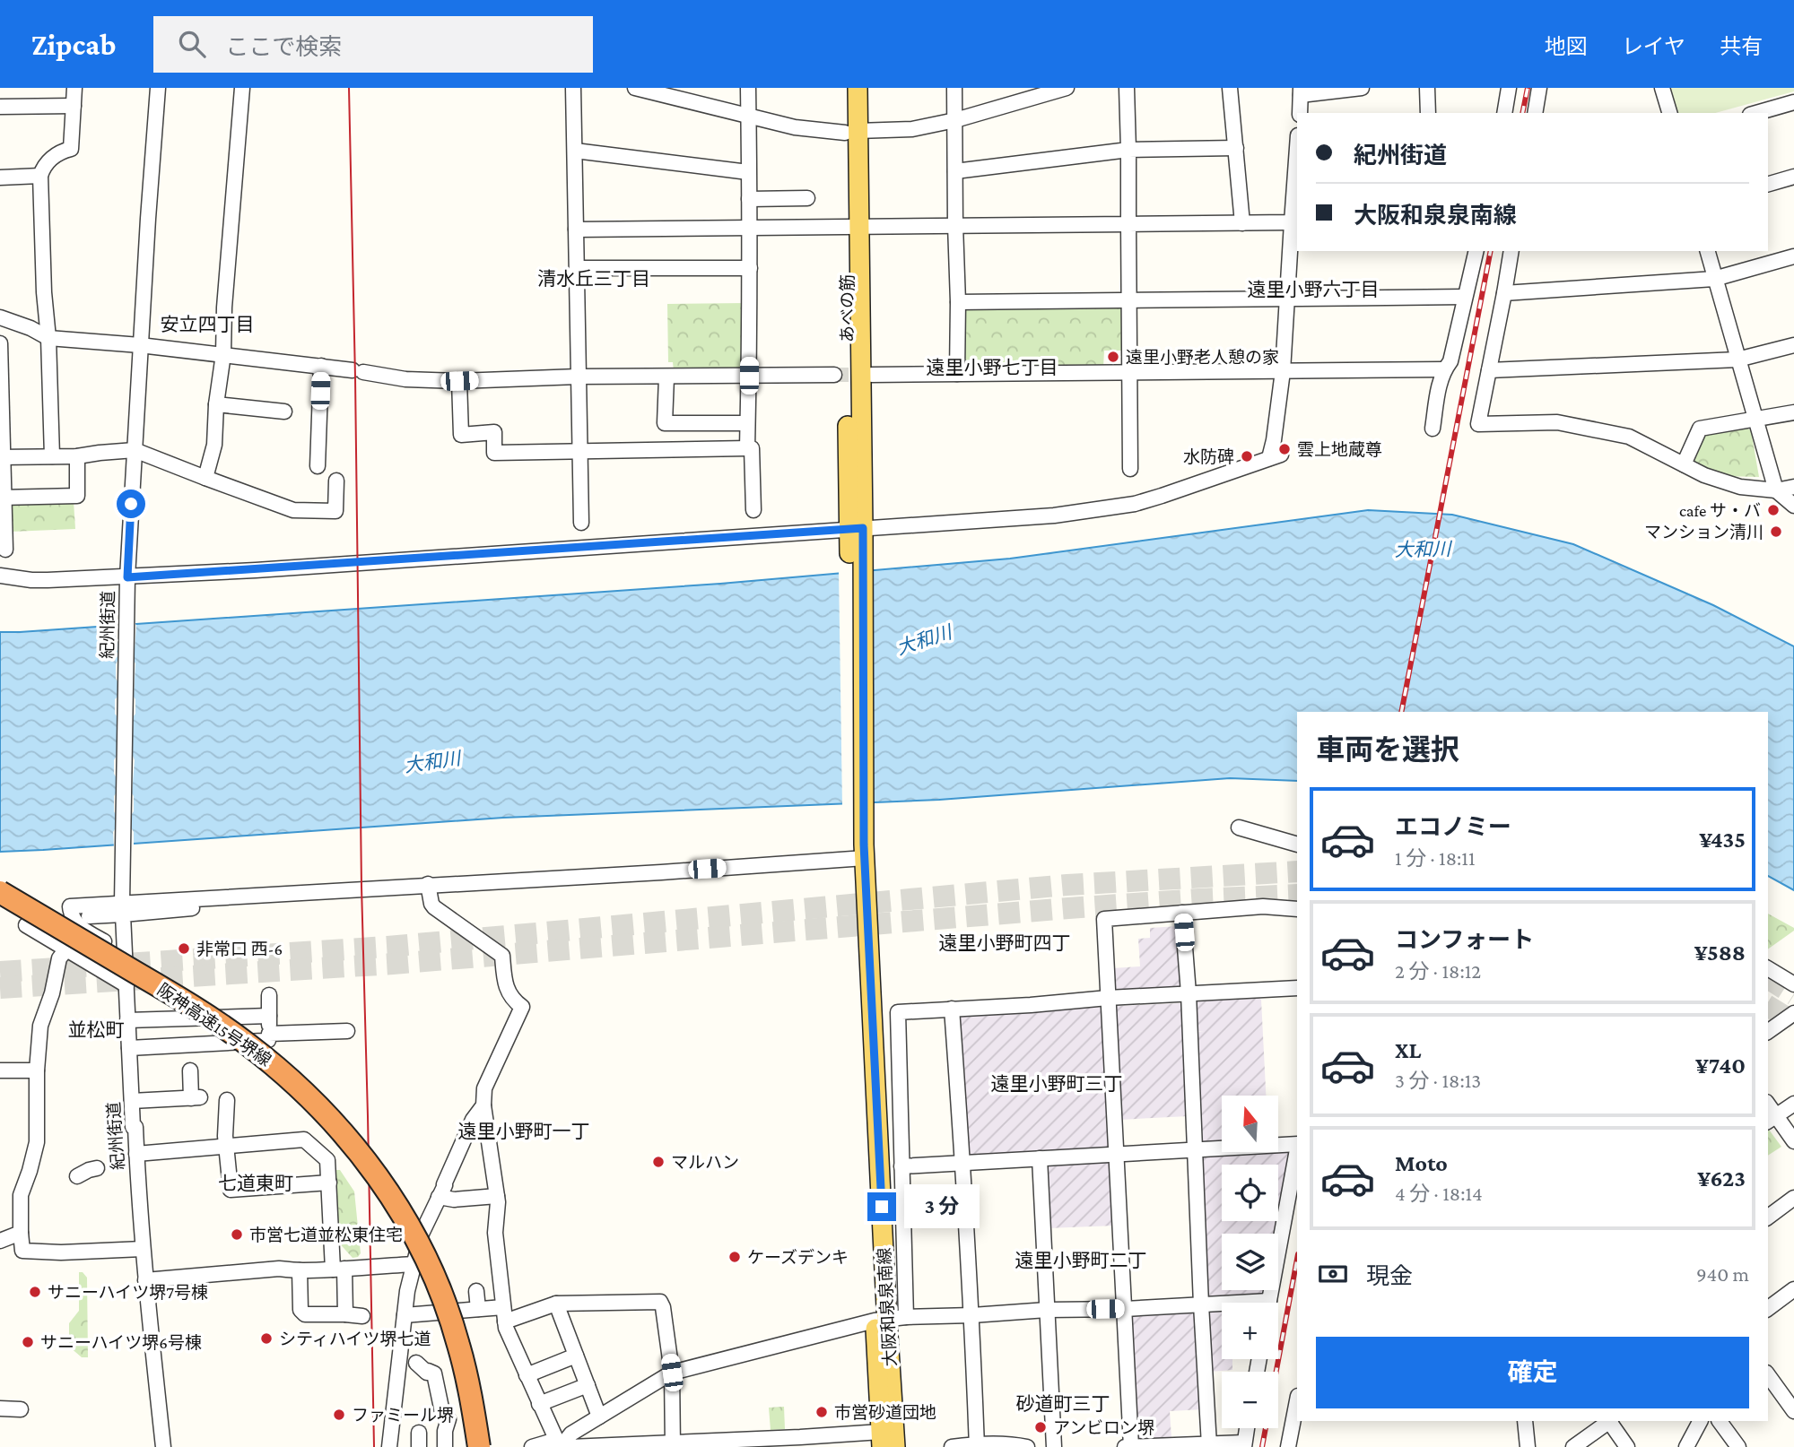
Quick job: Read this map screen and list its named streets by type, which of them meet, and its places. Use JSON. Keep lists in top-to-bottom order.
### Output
{
  "streets": {
    "highway": ["阪神高速15号堺線"],
    "main road": ["あべの筋", "大阪和泉泉南線"],
    "street": ["紀州街道"]
  },
  "crossings": [
    ["あべの筋", "大阪和泉泉南線"]
  ],
  "districts": [
    "清水丘三丁目",
    "遠里小野六丁目",
    "安立四丁目",
    "遠里小野七丁目",
    "遠里小野町四丁",
    "並松町",
    "遠里小野町三丁",
    "遠里小野町一丁",
    "七道東町",
    "遠里小野町二丁",
    "砂道町三丁"
  ],
  "water": ["大和川"],
  "places": [
    "遠里小野老人憩の家",
    "雲上地蔵尊",
    "水防碑",
    "cafe サ・バ",
    "マンション清川",
    "非常口 西-6",
    "マルハン",
    "市営七道並松東住宅",
    "ケーズデンキ",
    "サニーハイツ堺7号棟",
    "シティハイツ堺七道",
    "サニーハイツ堺6号棟",
    "市営砂道団地",
    "ファミール堺",
    "アンビロン堺"
  ],
  "north": "top",
  "page": {
    "header": "Zipcab",
    "search": "ここで検索",
    "nav": ["地図", "レイヤ", "共有"],
    "banner": ["紀州街道", "大阪和泉泉南線"],
    "heading": "車両を選択",
    "list": [
      {
        "name": "エコノミー",
        "note": "1 分 · 18:11",
        "value": "¥435"
      },
      {
        "name": "コンフォート",
        "note": "2 分 · 18:12",
        "value": "¥588"
      },
      {
        "name": "XL",
        "note": "3 分 · 18:13",
        "value": "¥740"
      },
      {
        "name": "Moto",
        "note": "4 分 · 18:14",
        "value": "¥623"
      }
    ],
    "map_buttons": ["+", "−"],
    "bubble": "3 分",
    "pay": ["現金", "940 m"],
    "buttons": "確定"
  }
}
